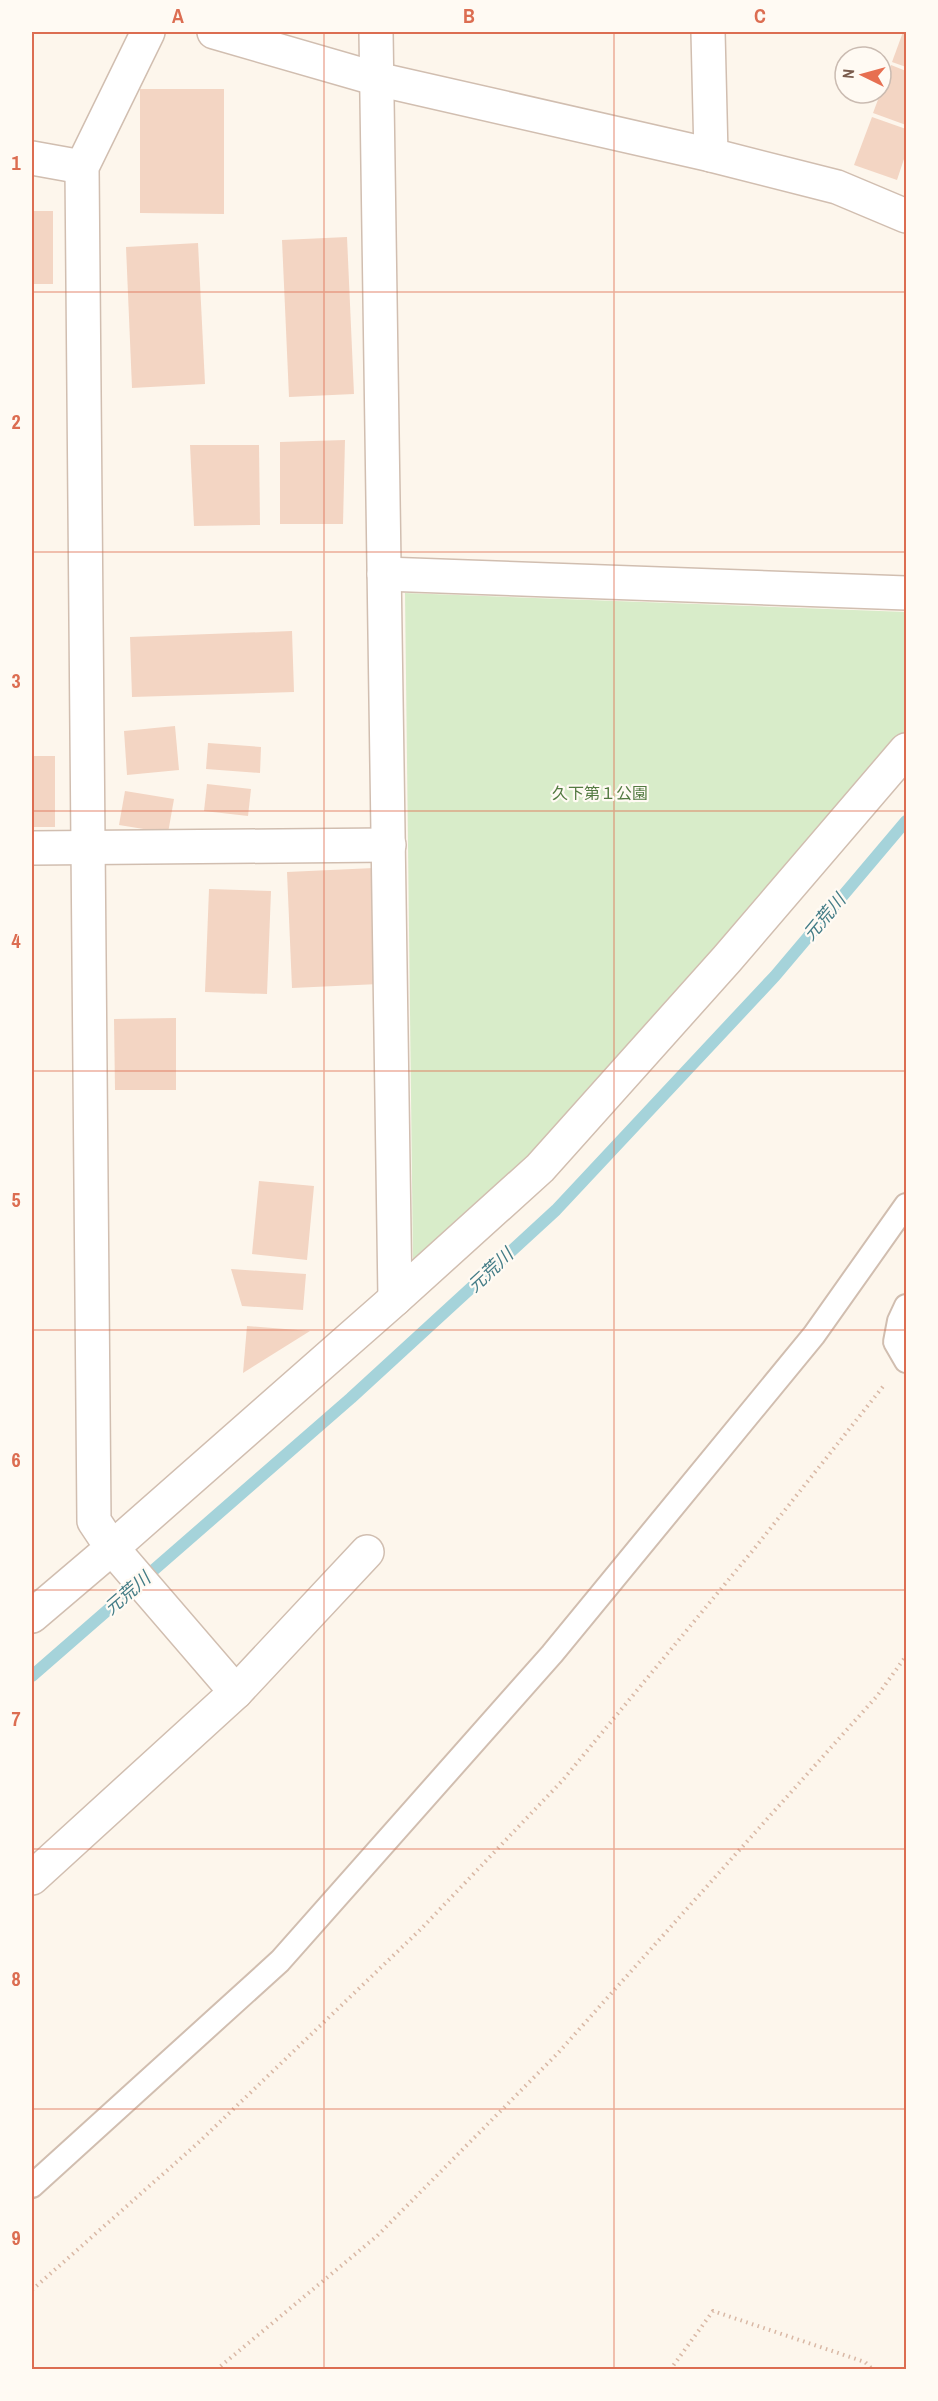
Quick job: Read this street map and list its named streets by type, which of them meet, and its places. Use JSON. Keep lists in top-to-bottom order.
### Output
{
  "water": ["元荒川"],
  "parks": ["久下第１公園"],
  "north": "left",
  "grid": {
    "columns": ["A", "B", "C"],
    "rows": [
      "1",
      "2",
      "3",
      "4",
      "5",
      "6",
      "7",
      "8",
      "9"
    ]
  }
}
